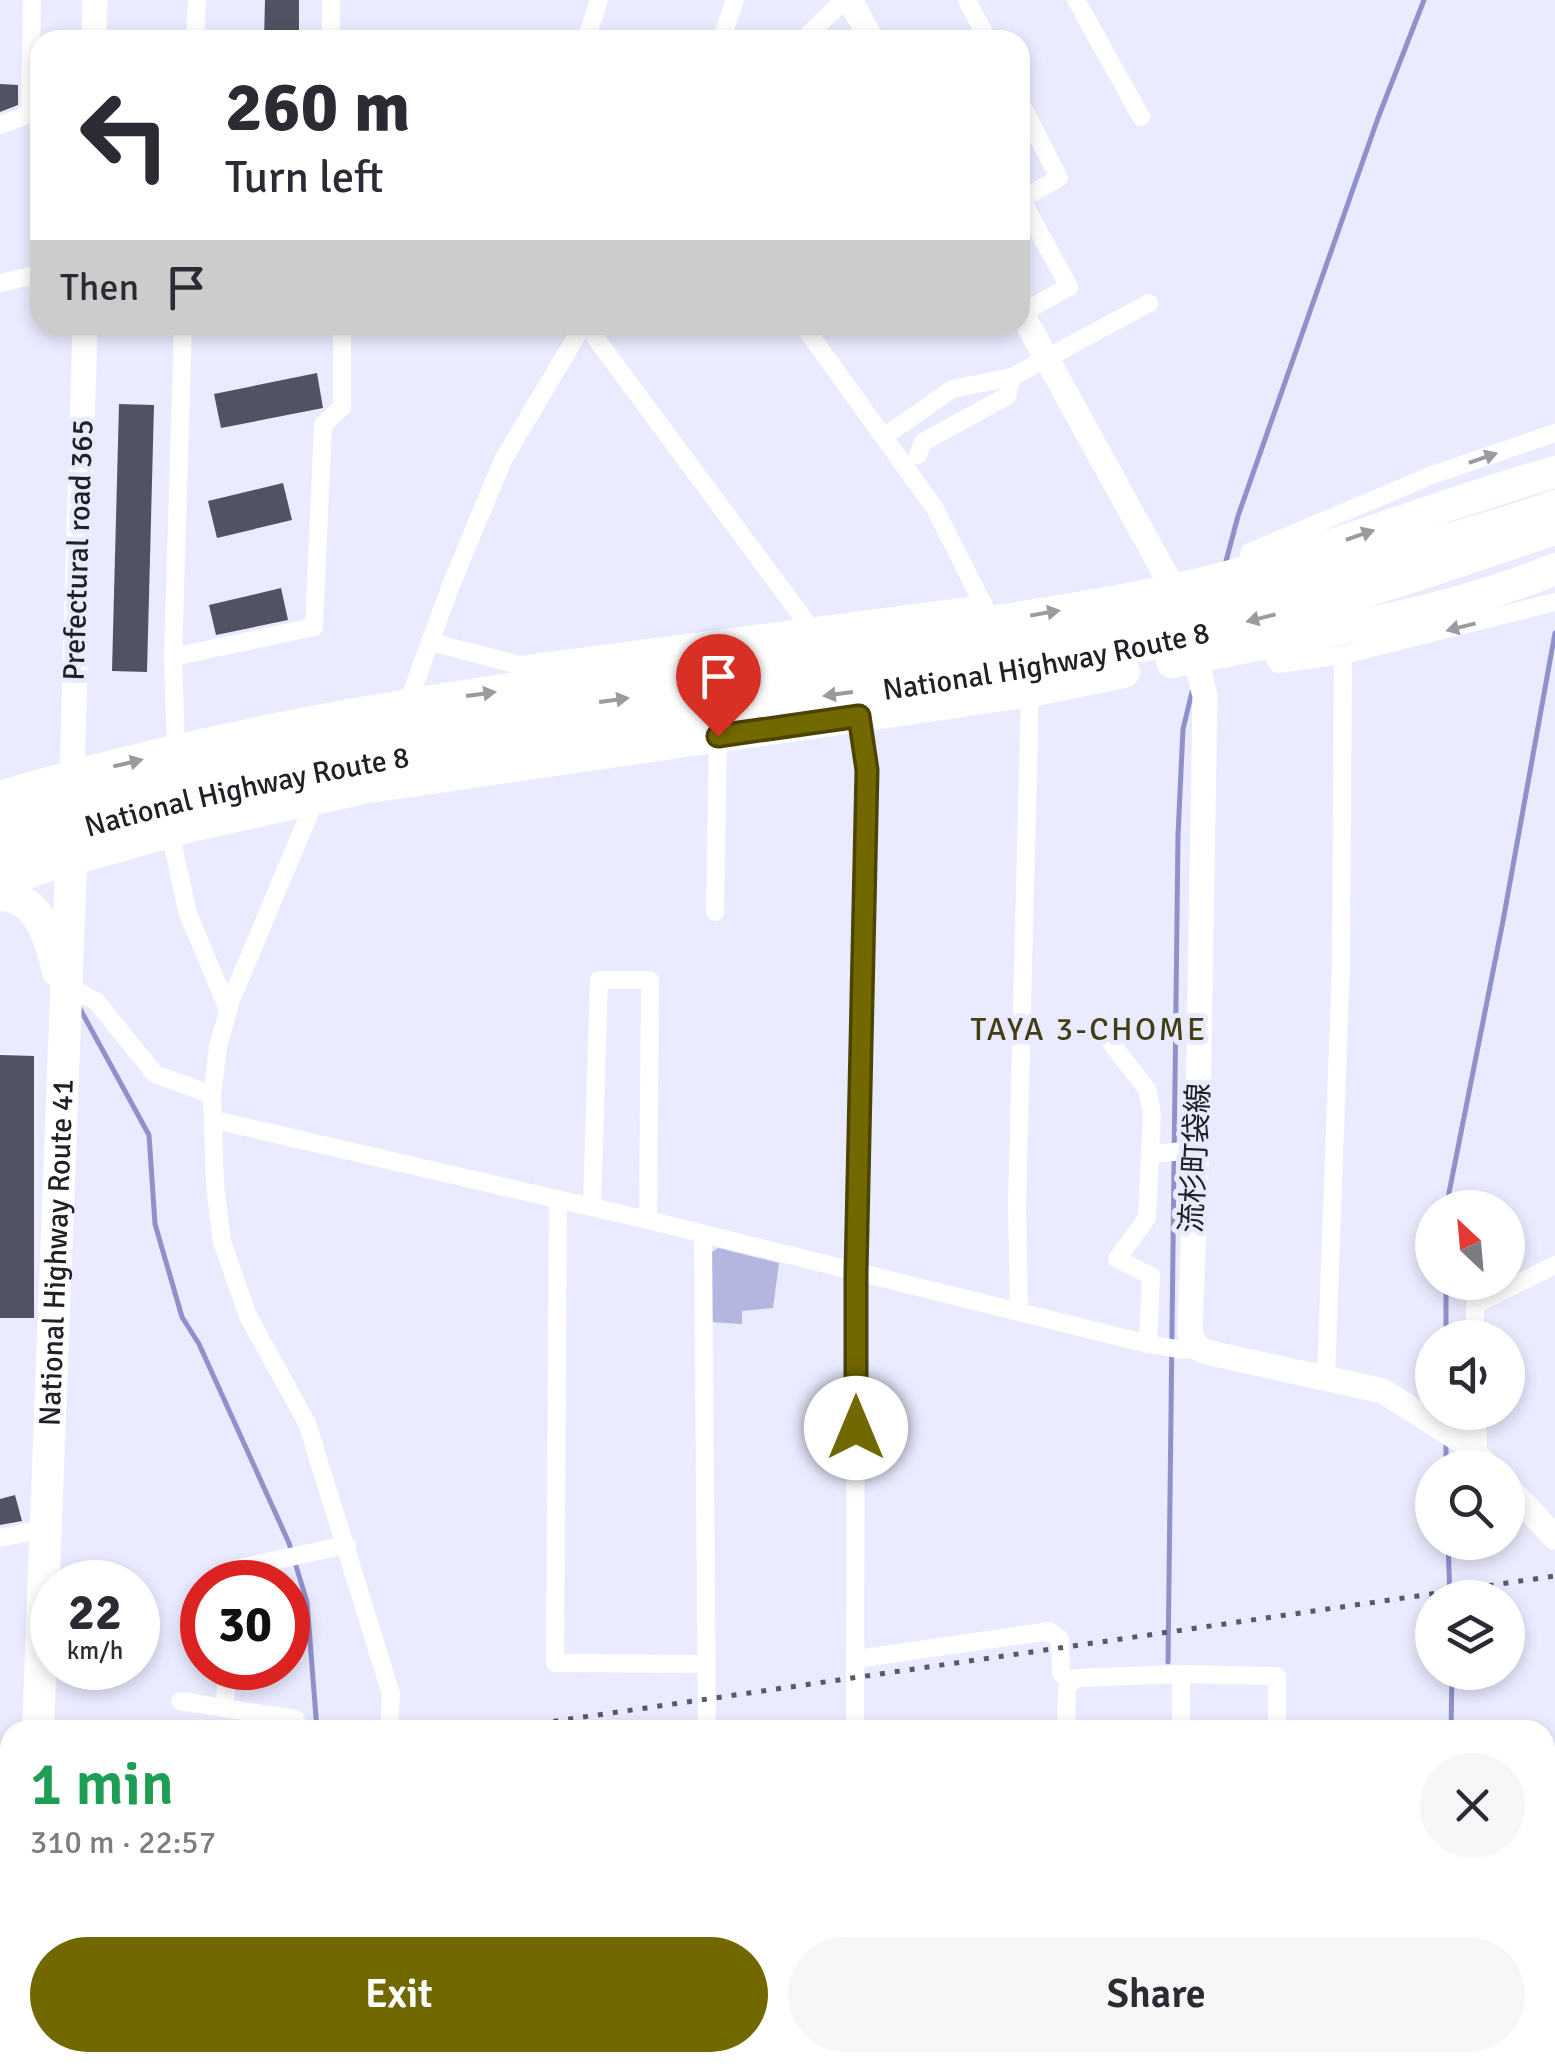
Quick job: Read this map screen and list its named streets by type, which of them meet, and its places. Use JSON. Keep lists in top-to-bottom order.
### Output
{
  "streets": {
    "highway": ["National Highway Route 8", "National Highway Route 41"],
    "main road": ["Prefectural road 365", "流杉町袋線"]
  },
  "crossings": [
    ["Prefectural road 365", "National Highway Route 41"]
  ],
  "districts": ["TAYA 3-CHOME"],
  "north": "top left",
  "page": {
    "turn": ["260 m", "Turn left"],
    "then": "Then",
    "speed": "22 km/h",
    "limit": "30",
    "heading": ["1 min", "310 m · 22:57"],
    "buttons": ["Exit", "Share"]
  }
}
